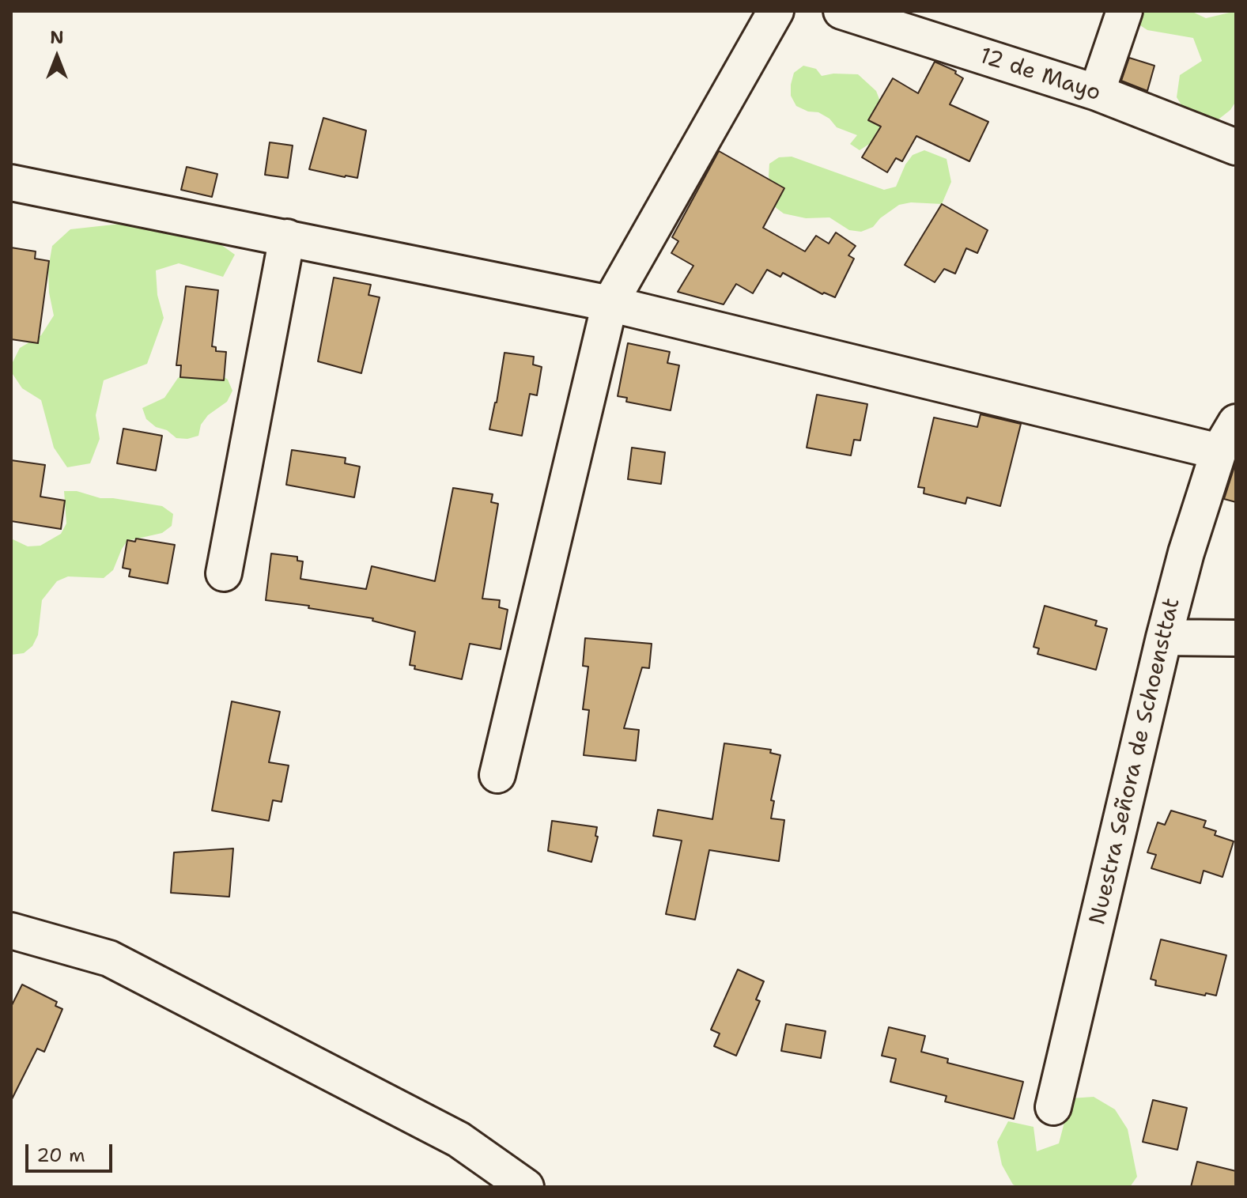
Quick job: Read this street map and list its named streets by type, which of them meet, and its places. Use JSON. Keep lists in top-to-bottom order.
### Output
{
  "streets": {
    "street": ["12 de Mayo", "Nuestra Señora de Schoensttat"]
  },
  "scale_bar": "20 m",
  "north": "top"
}
